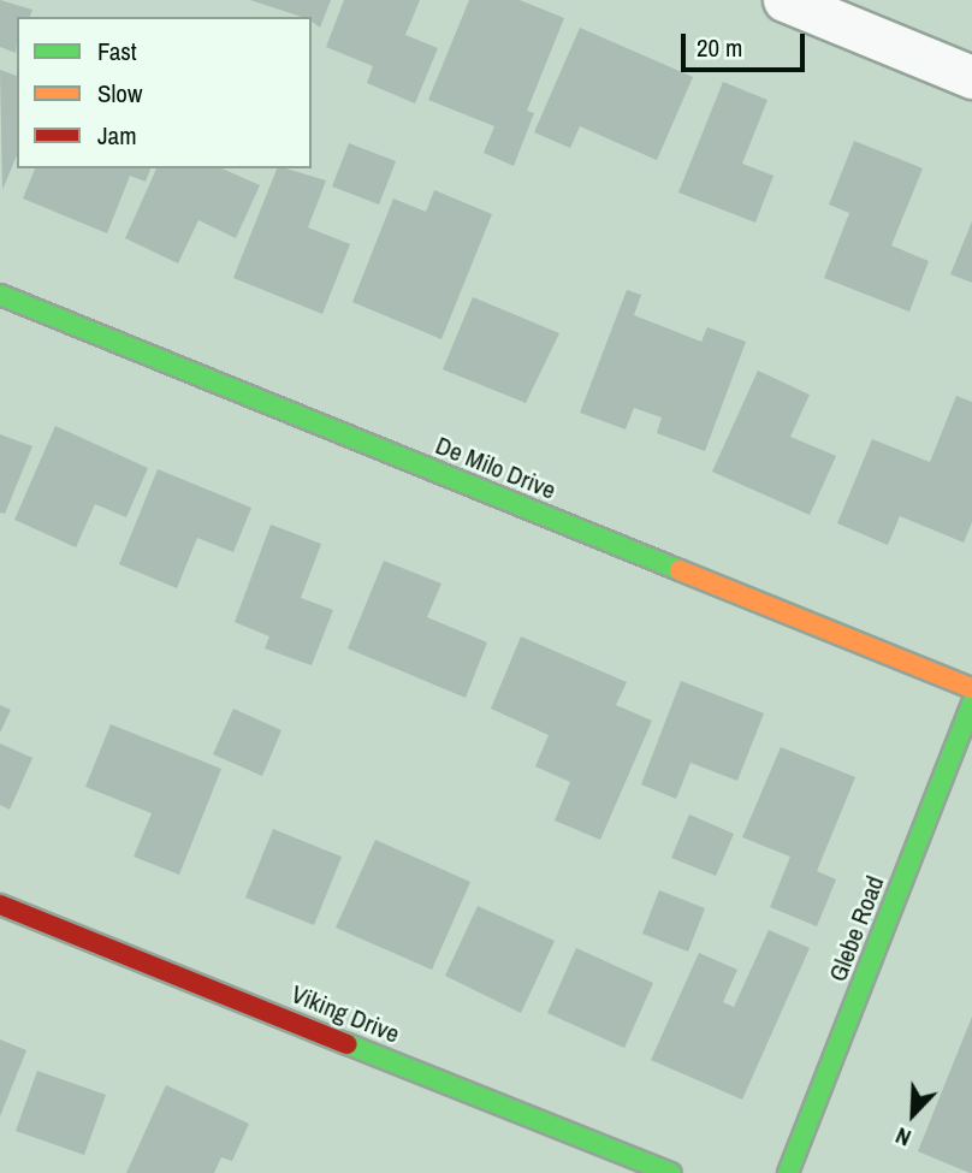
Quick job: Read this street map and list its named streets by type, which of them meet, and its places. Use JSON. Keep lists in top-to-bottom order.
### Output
{
  "streets": {
    "street": ["De Milo Drive", "Glebe Road", "Viking Drive"]
  },
  "legend": ["Fast", "Slow", "Jam"],
  "scale_bar": "20 m",
  "north": "bottom left"
}
